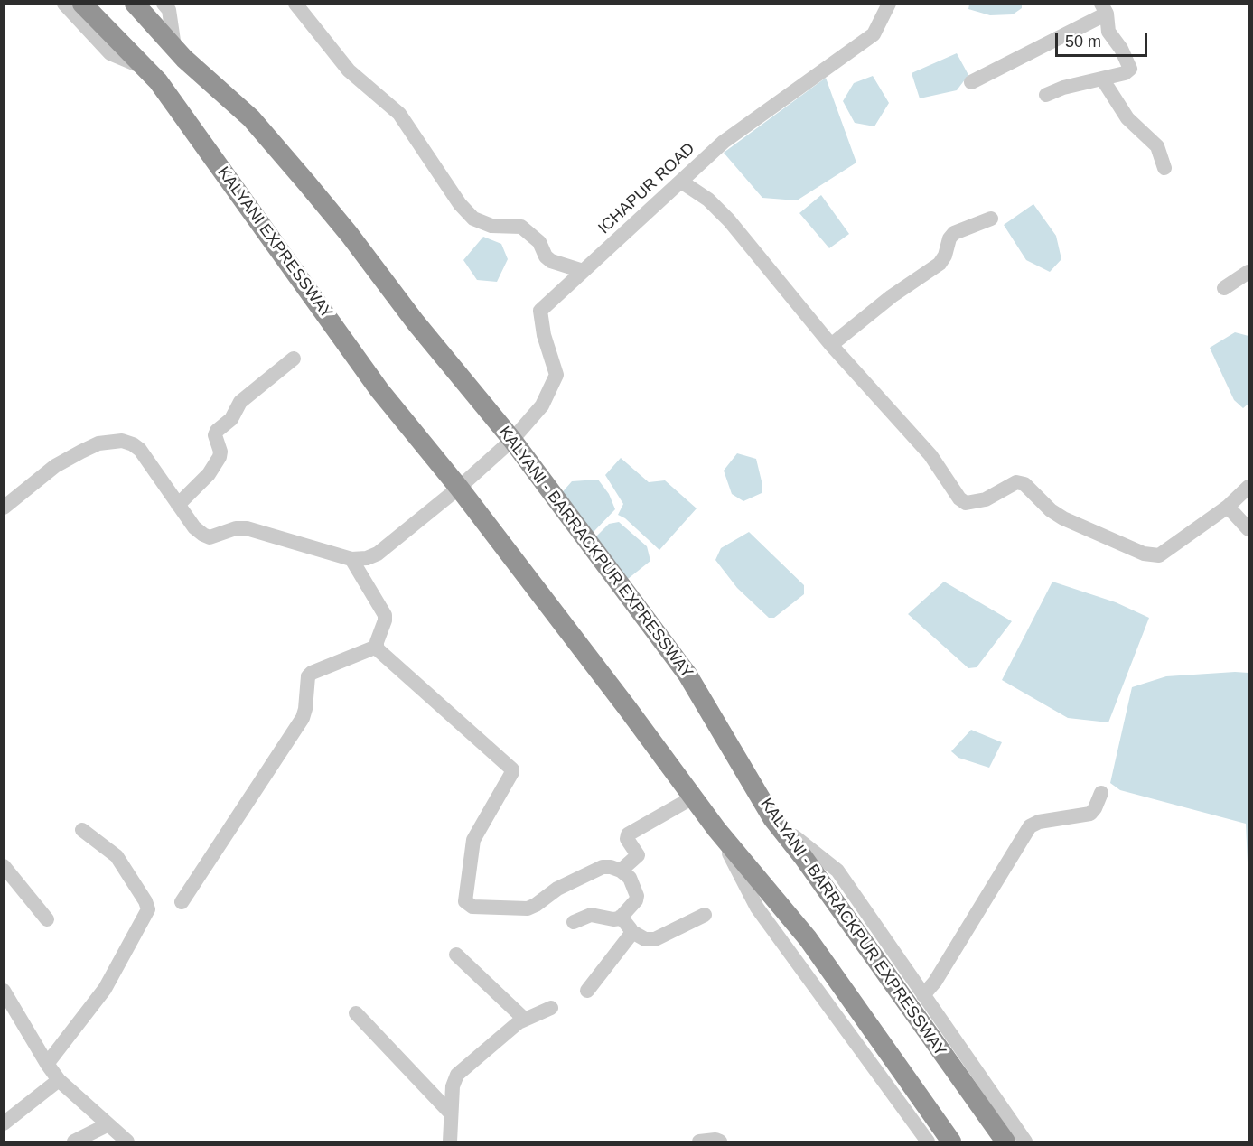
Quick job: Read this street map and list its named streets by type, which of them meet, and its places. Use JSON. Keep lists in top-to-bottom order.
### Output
{
  "streets": {
    "highway": ["KALYANI EXPRESSWAY", "KALYANI - BARRACKPUR EXPRESSWAY"],
    "street": ["ICHAPUR ROAD"]
  },
  "crossings": [
    ["ICHAPUR ROAD", "KALYANI - BARRACKPUR EXPRESSWAY"]
  ],
  "scale_bar": "50 m"
}
